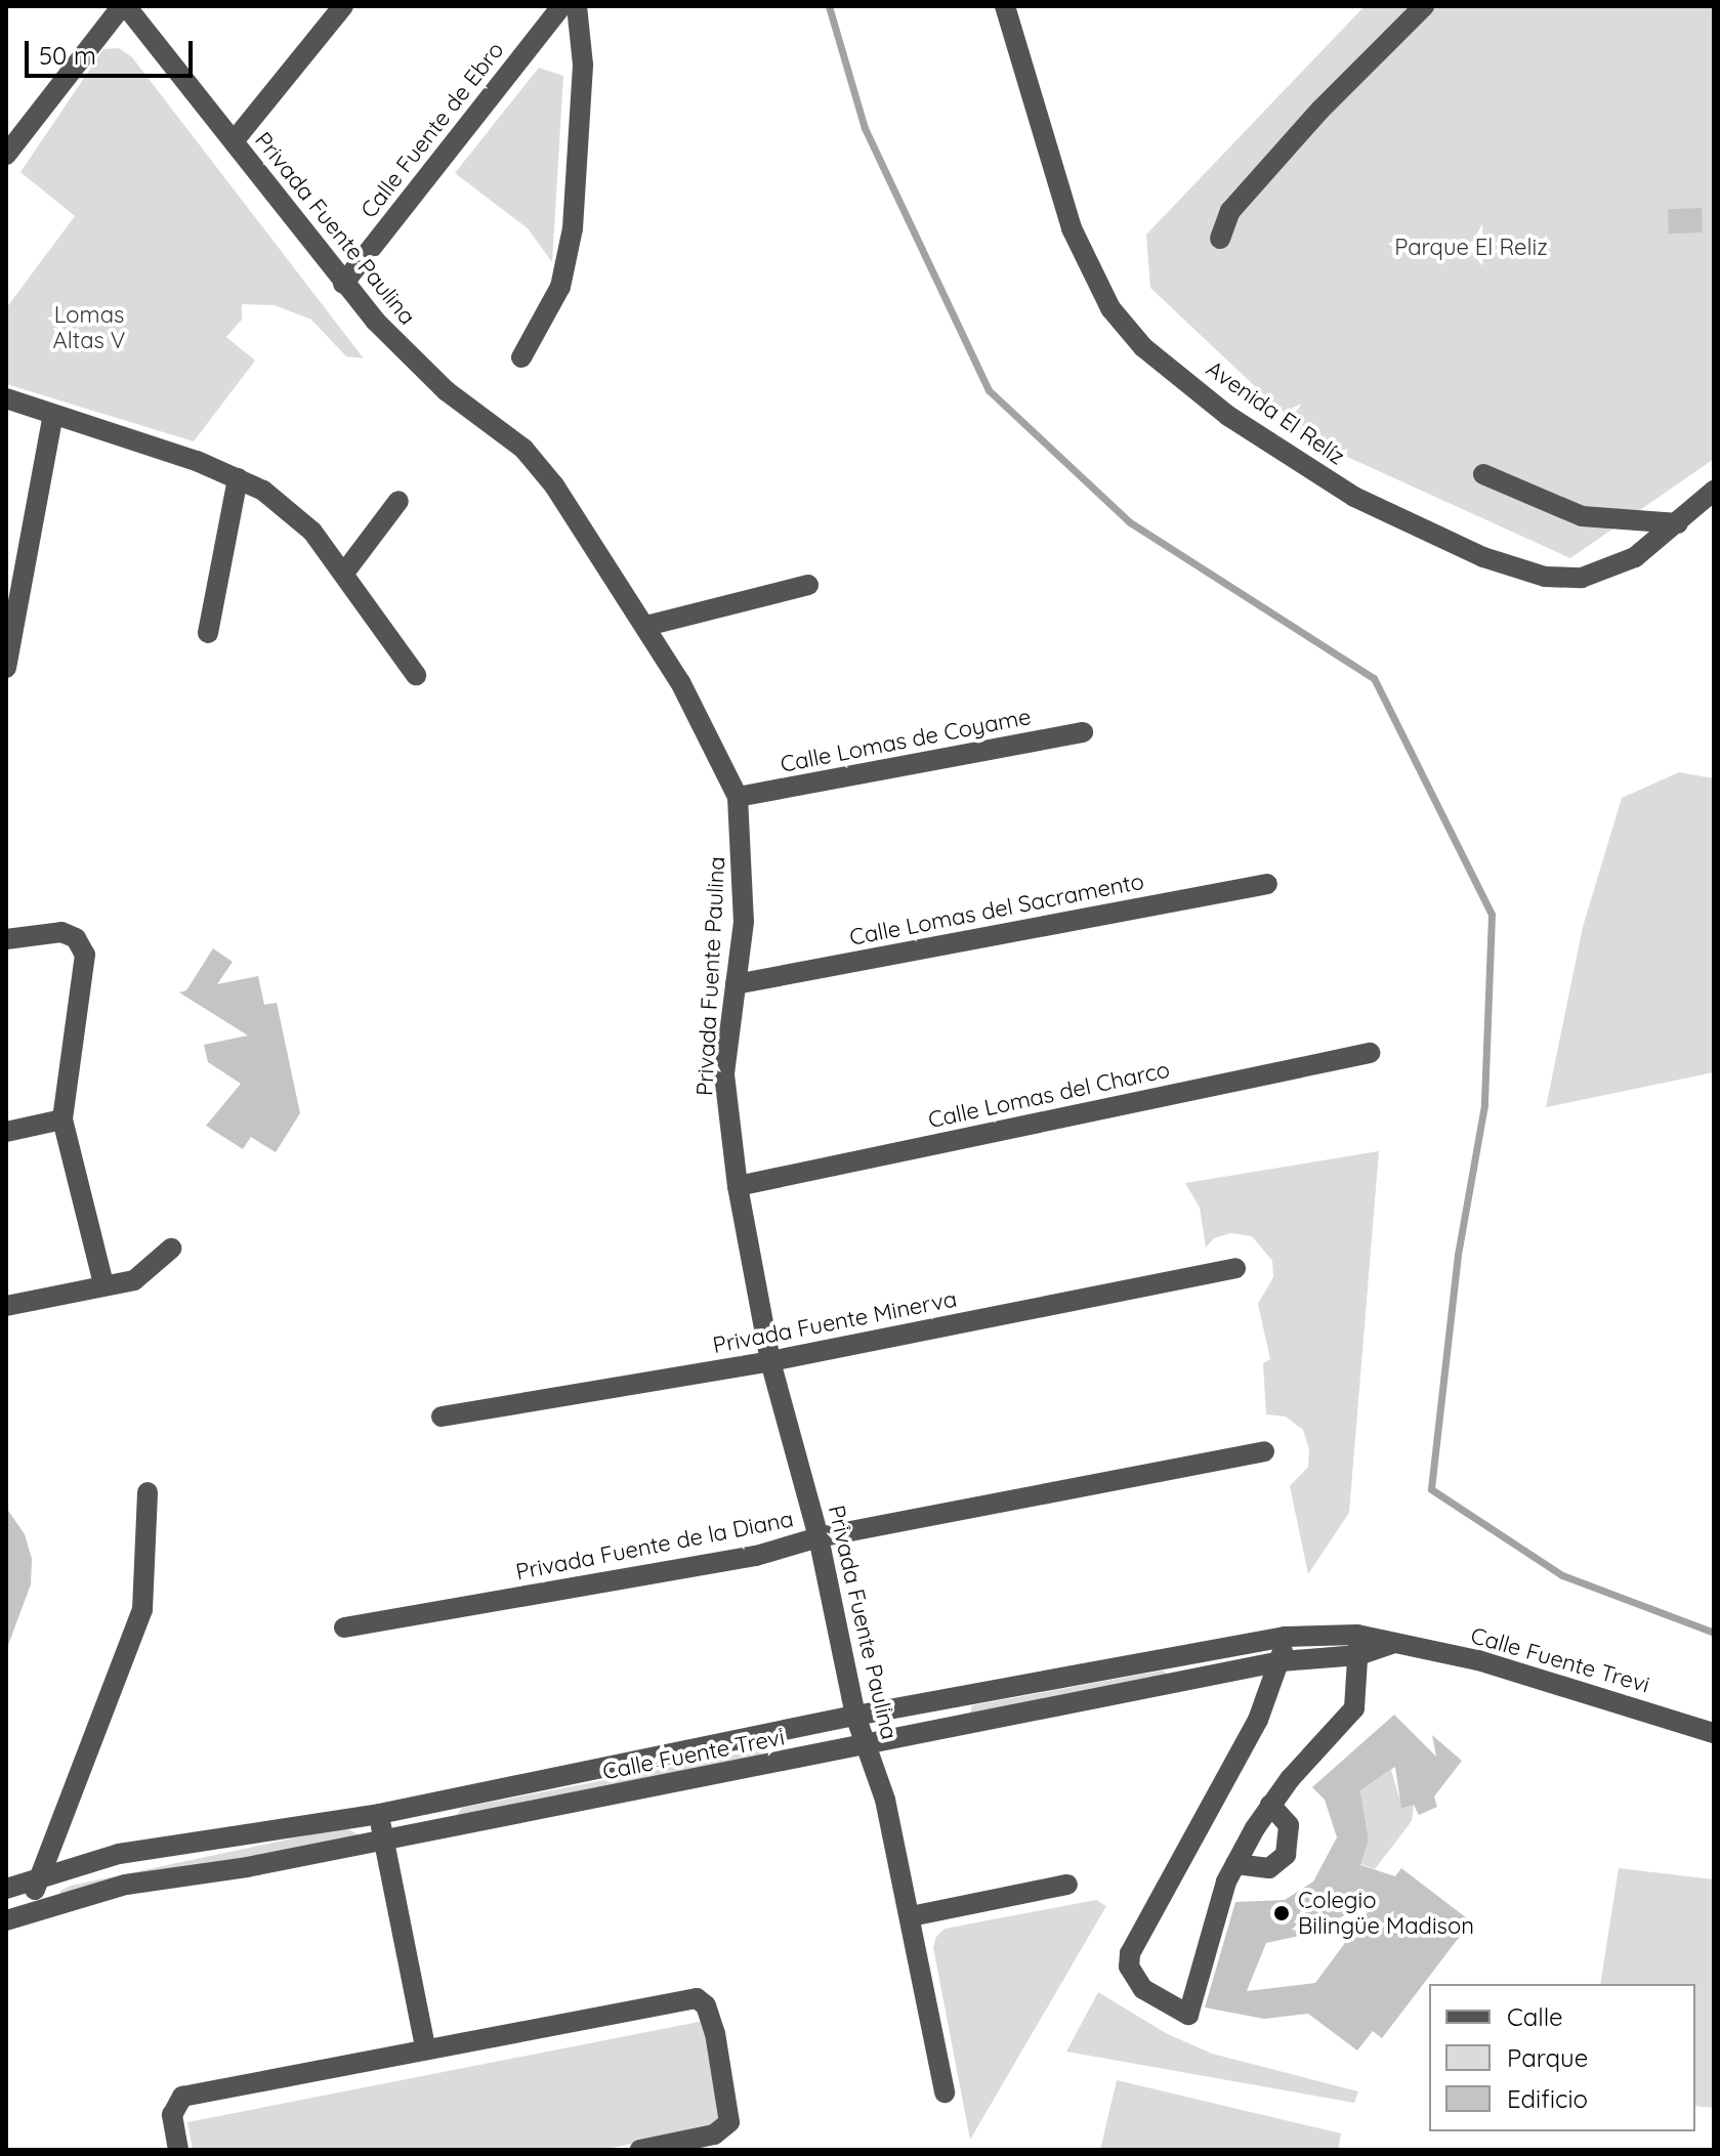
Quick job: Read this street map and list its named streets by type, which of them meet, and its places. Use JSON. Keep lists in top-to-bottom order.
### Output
{
  "streets": {
    "street": [
      "Calle Fuente de Ebro",
      "Privada Fuente Paulina",
      "Avenida El Relíz",
      "Calle Lomas de Coyame",
      "Calle Lomas del Sacramento",
      "Calle Lomas del Charco",
      "Privada Fuente Minerva",
      "Privada Fuente de la Diana",
      "Calle Fuente Trevi"
    ]
  },
  "crossings": [
    ["Calle Fuente de Ebro", "Privada Fuente Paulina"],
    ["Privada Fuente Paulina", "Calle Lomas de Coyame"],
    ["Privada Fuente Paulina", "Calle Lomas del Sacramento"],
    ["Privada Fuente Paulina", "Calle Lomas del Charco"],
    ["Privada Fuente Paulina", "Privada Fuente Minerva"],
    ["Privada Fuente Paulina", "Privada Fuente de la Diana"],
    ["Privada Fuente Paulina", "Calle Fuente Trevi"]
  ],
  "parks": ["Parque El Reliz", "Lomas Altas V"],
  "places": ["Colegio Bilingüe Madison"],
  "legend": ["Calle", "Parque", "Edificio"],
  "scale_bar": "50 m"
}
